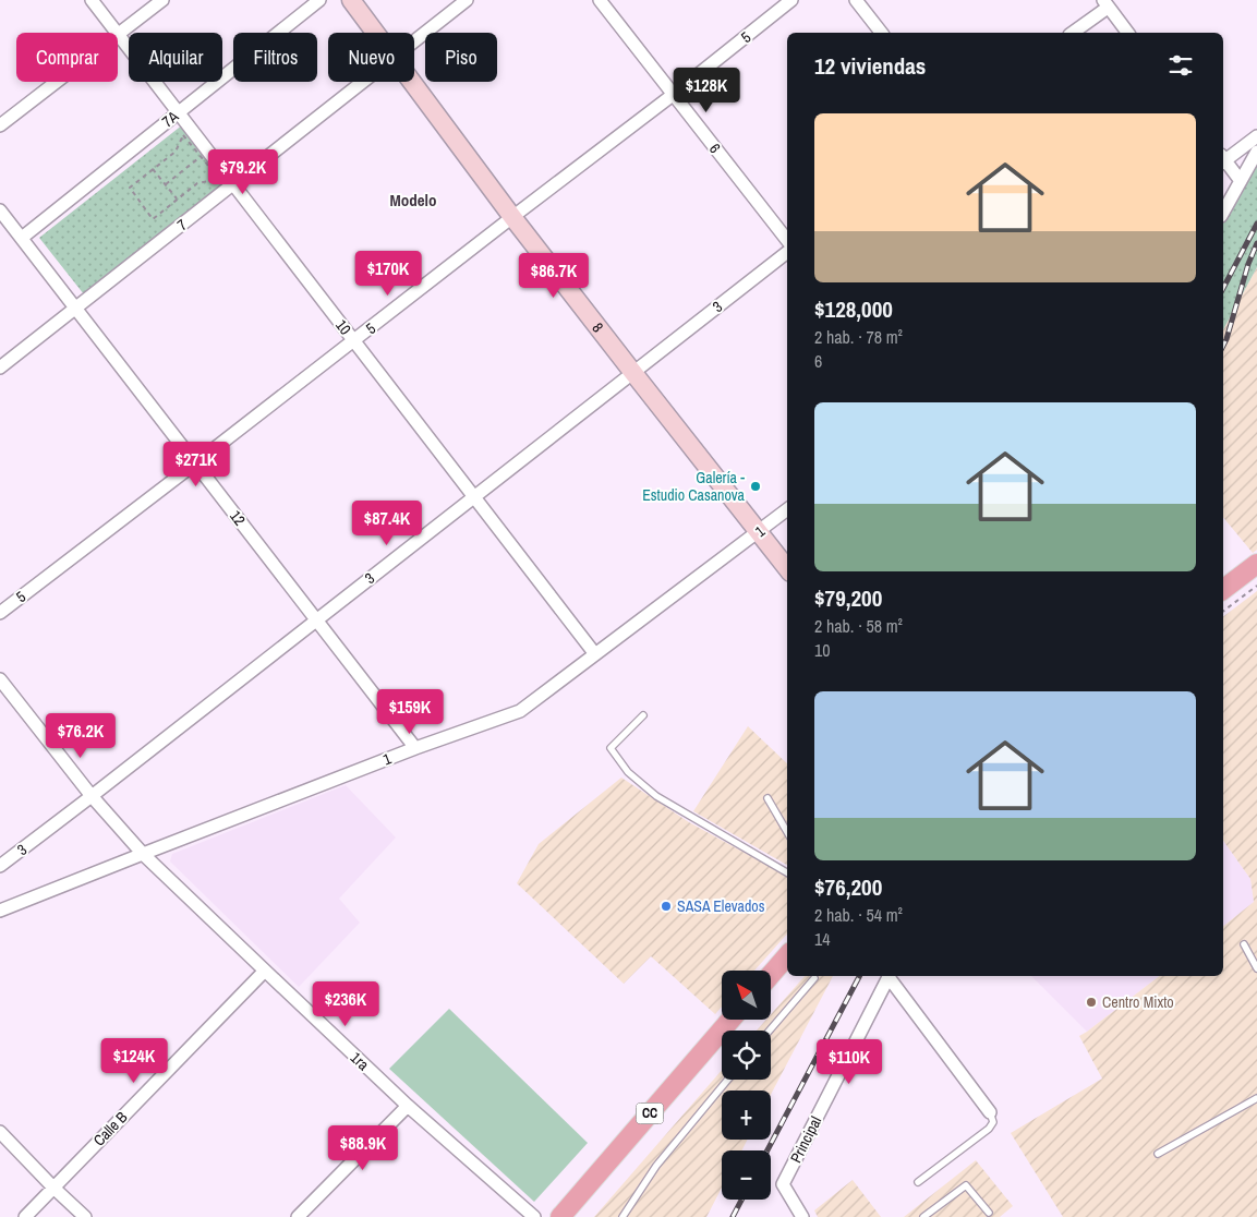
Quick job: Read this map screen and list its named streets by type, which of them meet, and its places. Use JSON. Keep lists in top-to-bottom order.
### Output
{
  "streets": {
    "main road": ["CC"],
    "street": [
      "5",
      "7A",
      "6",
      "7",
      "3",
      "10",
      "8",
      "12",
      "1",
      "1ra",
      "Calle B",
      "Principal"
    ]
  },
  "crossings": [
    ["5", "6"],
    ["5", "10"],
    ["5", "8"],
    ["5", "12"],
    ["7A", "10"],
    ["7A", "12"],
    ["7", "10"],
    ["7", "12"],
    ["3", "10"],
    ["3", "8"],
    ["3", "12"],
    ["3", "1ra"],
    ["10", "1"],
    ["8", "1"],
    ["12", "1"],
    ["1", "1ra"],
    ["1ra", "Calle B"]
  ],
  "districts": ["Modelo"],
  "places": ["Galería - Estudio Casanova", "SASA Elevados", "Centro Mixto"],
  "north": "top left",
  "page": {
    "chip": [
      "Comprar",
      "Alquilar",
      "Filtros",
      "Nuevo",
      "Piso"
    ],
    "heading": "12 viviendas",
    "price": [
      "$128K",
      "$79.2K",
      "$170K",
      "$86.7K",
      "$271K",
      "$87.4K",
      "$159K",
      "$76.2K",
      "$236K",
      "$124K",
      "$110K",
      "$88.9K"
    ],
    "list": [
      {
        "name": "$128,000",
        "note": "2 hab. · 78 m² · 6"
      },
      {
        "name": "$79,200",
        "note": "2 hab. · 58 m² · 10"
      },
      {
        "name": "$76,200",
        "note": "2 hab. · 54 m² · 14"
      }
    ],
    "map_buttons": ["+", "−"]
  }
}
